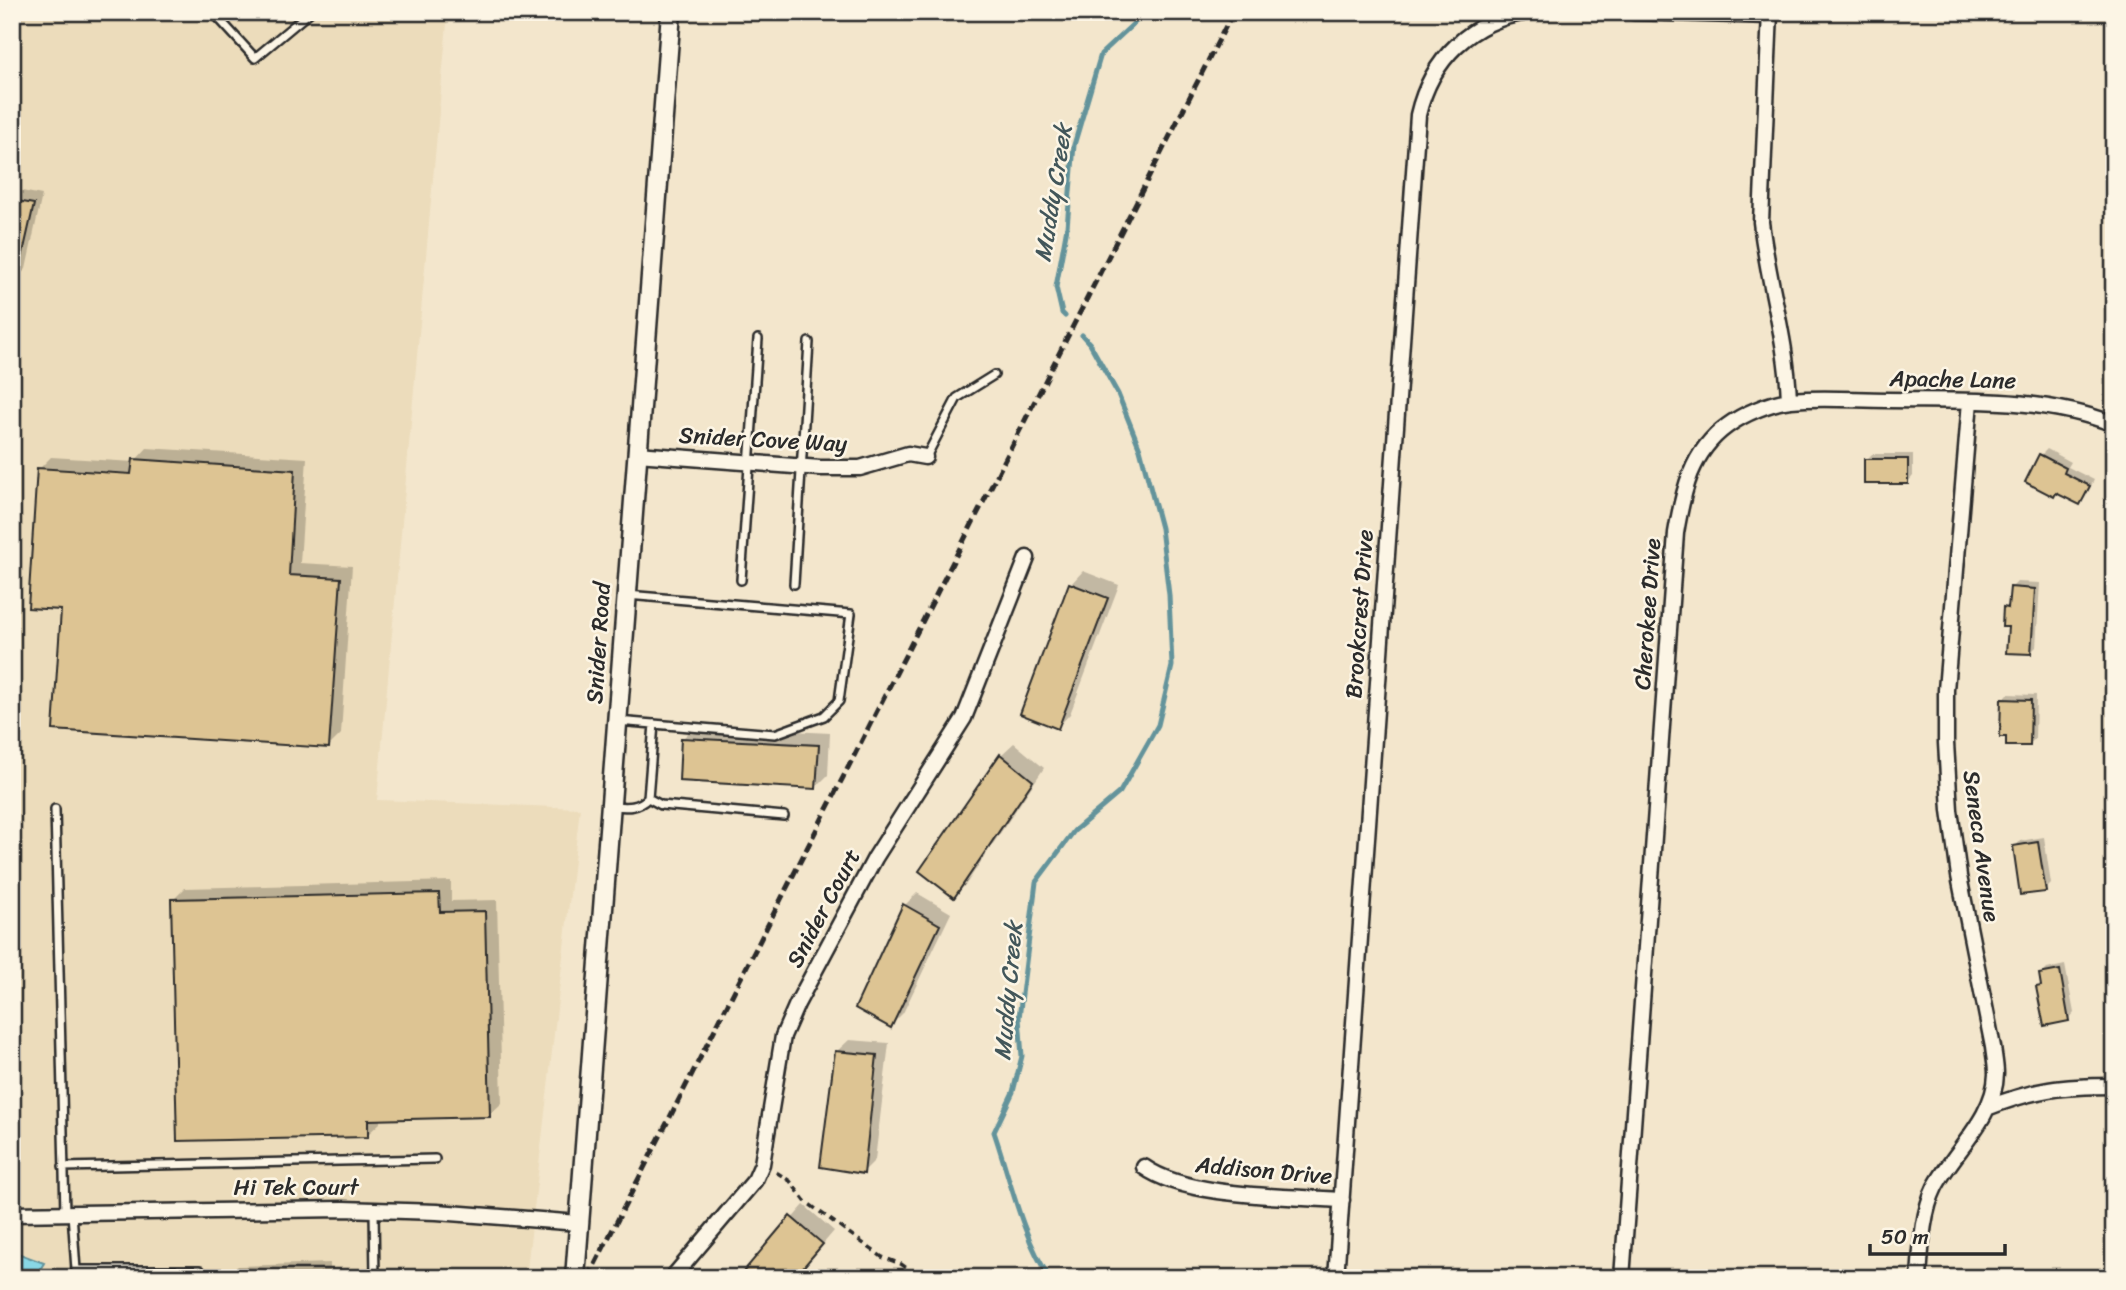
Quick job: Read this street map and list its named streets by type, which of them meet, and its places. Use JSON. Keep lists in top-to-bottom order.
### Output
{
  "streets": {
    "street": [
      "Apache Lane",
      "Snider Cove Way",
      "Brookcrest Drive",
      "Cherokee Drive",
      "Snider Road",
      "Seneca Avenue",
      "Snider Court",
      "Addison Drive",
      "Hi Tek Court"
    ]
  },
  "crossings": [
    ["Apache Lane", "Cherokee Drive"],
    ["Apache Lane", "Seneca Avenue"],
    ["Snider Cove Way", "Snider Road"],
    ["Brookcrest Drive", "Addison Drive"],
    ["Snider Road", "Hi Tek Court"]
  ],
  "water": ["Muddy Creek"],
  "scale_bar": "50 m"
}
